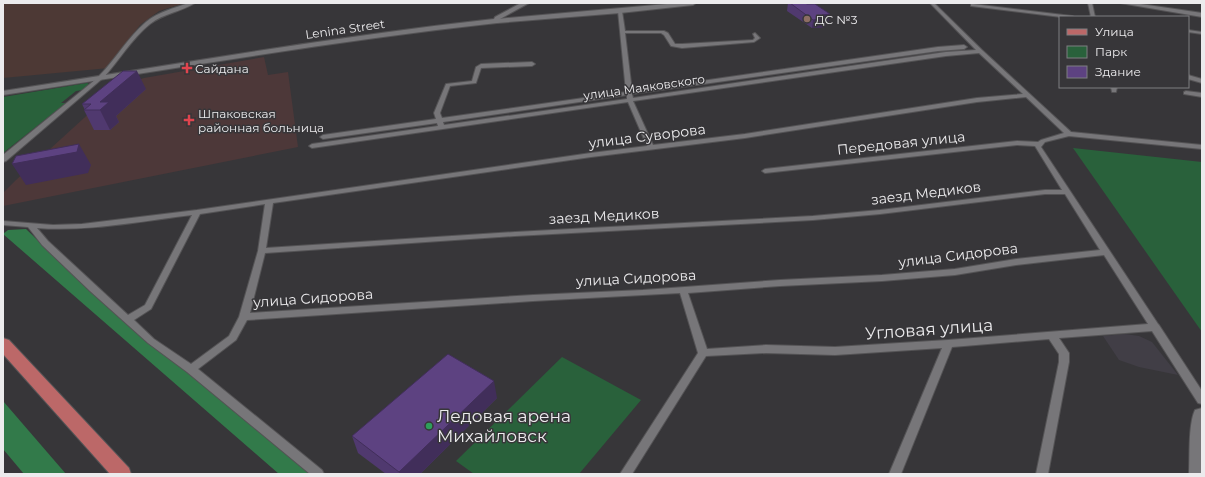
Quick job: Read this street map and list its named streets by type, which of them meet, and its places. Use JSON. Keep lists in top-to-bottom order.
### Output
{
  "streets": {
    "main road": ["Lenina Street"],
    "street": [
      "улица Маяковского",
      "улица Суворова",
      "Передовая улица",
      "заезд Медиков",
      "улица Сидорова",
      "Угловая улица"
    ]
  },
  "places": {
    "other": ["ДС №3", "Ледовая арена Михайловск"],
    "health": ["Сайдана", "Шпаковская районная больница"]
  },
  "legend": ["Улица", "Парк", "Здание"]
}
